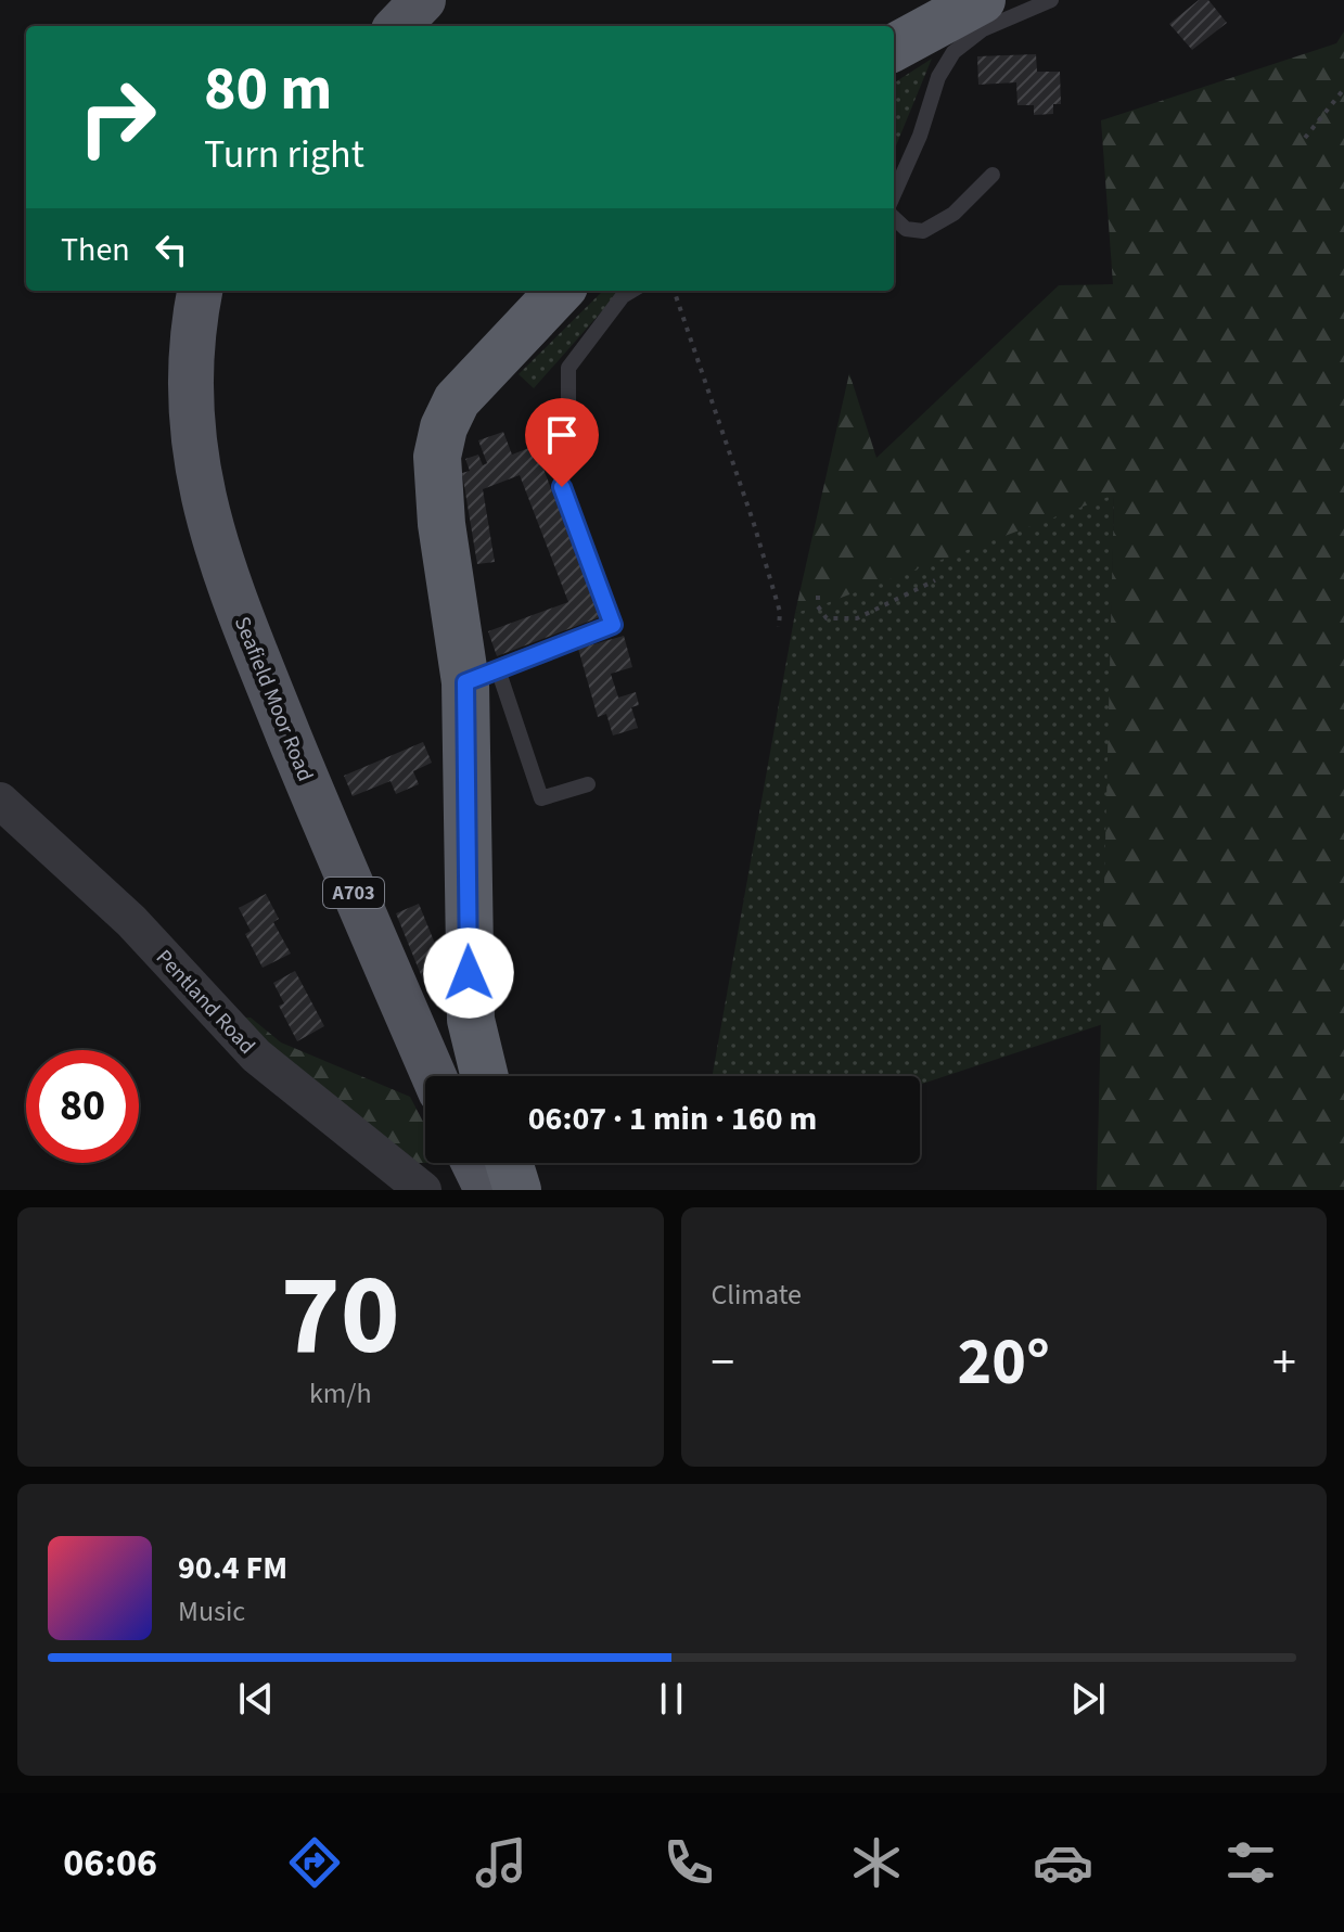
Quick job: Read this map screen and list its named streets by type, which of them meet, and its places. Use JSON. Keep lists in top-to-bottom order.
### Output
{
  "streets": {
    "main road": ["Seafield Moor Road", "A703"],
    "street": ["Pentland Road"]
  },
  "page": {
    "turn": ["80 m", "Turn right"],
    "then": "Then",
    "limit": "80",
    "trip": "06:07 · 1 min · 160 m",
    "tile": [
      ["70", "km/h"],
      "Climate"
    ],
    "heat": ["−", "20°", "+"],
    "song": ["90.4 FM", "Music"],
    "tabs": "06:06"
  }
}
